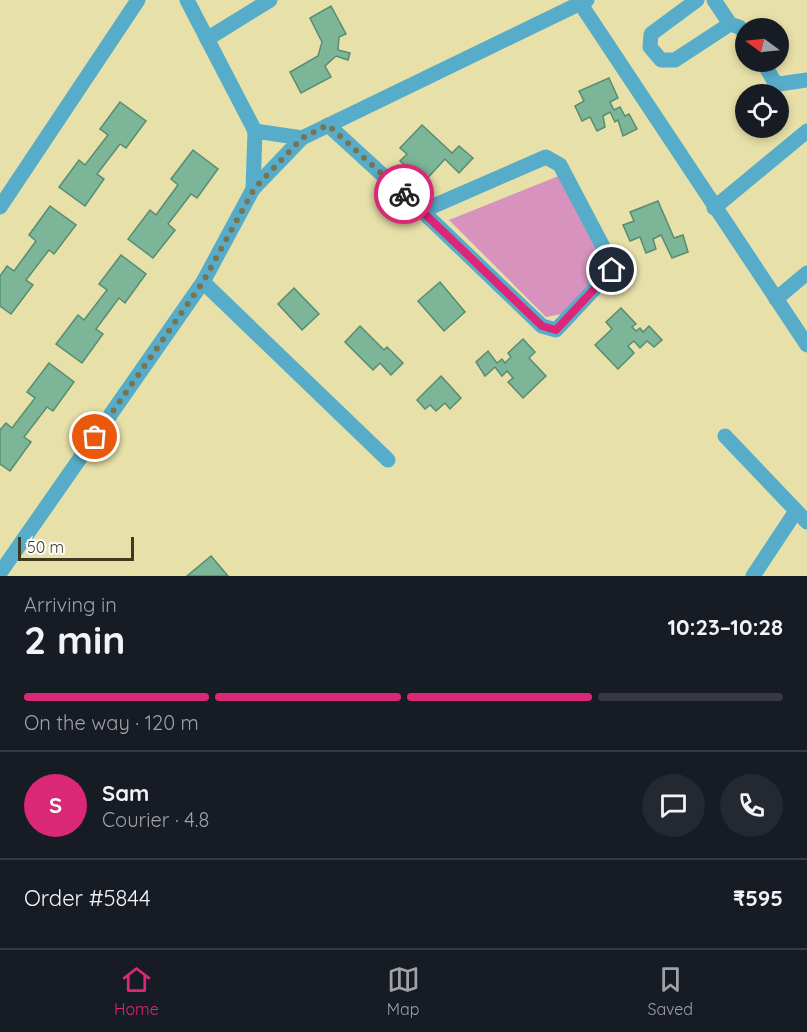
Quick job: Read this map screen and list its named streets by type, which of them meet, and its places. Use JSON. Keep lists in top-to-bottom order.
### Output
{
  "scale_bar": "50 m",
  "north": "left",
  "page": {
    "scale": "50 m",
    "heading": ["2 min", "Arriving in", "10:23–10:28"],
    "panel": [
      "Sam",
      "Courier · 4.8",
      "Order #5844",
      "₹595"
    ],
    "bar": "On the way · 120 m",
    "round": "S",
    "tabs": ["Home", "Map", "Saved"]
  }
}
